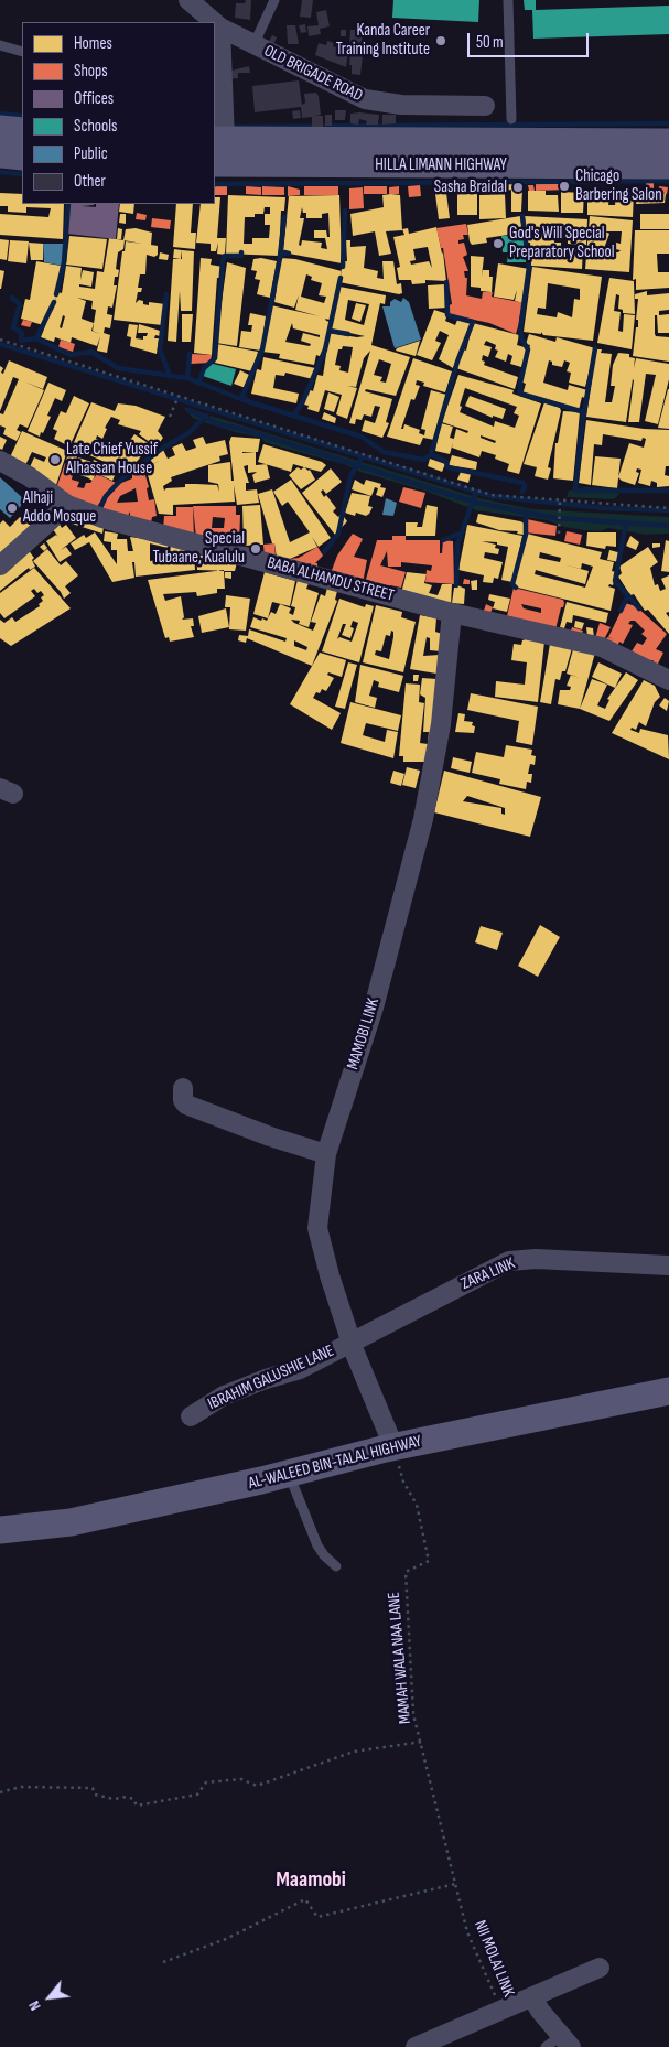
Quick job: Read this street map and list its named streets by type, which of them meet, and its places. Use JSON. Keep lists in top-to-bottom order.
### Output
{
  "streets": {
    "main road": ["HILLA LIMANN HIGHWAY", "AL-WALEED BIN-TALAL HIGHWAY"],
    "street": [
      "OLD BRIGADE ROAD",
      "BABA ALHAMDU STREET",
      "MAMOBI LINK",
      "ZARA LINK",
      "IBRAHIM GALUSHIE LANE"
    ],
    "path": ["MAMAH WALA NAA LANE", "NII MOLAI LINK"]
  },
  "crossings": [
    ["BABA ALHAMDU STREET", "MAMOBI LINK"],
    ["MAMOBI LINK", "ZARA LINK"],
    ["MAMOBI LINK", "IBRAHIM GALUSHIE LANE"],
    ["MAMOBI LINK", "AL-WALEED BIN-TALAL HIGHWAY"],
    ["MAMOBI LINK", "MAMAH WALA NAA LANE"],
    ["ZARA LINK", "IBRAHIM GALUSHIE LANE"],
    ["AL-WALEED BIN-TALAL HIGHWAY", "MAMAH WALA NAA LANE"],
    ["MAMAH WALA NAA LANE", "NII MOLAI LINK"]
  ],
  "districts": ["Maamobi"],
  "places": [
    "Kanda Career Training Institute",
    "Chicago Barbering Salon",
    "Sasha Braidal",
    "God's Will Special Preparatory School",
    "Late Chief Yussif Alhassan House",
    "Alhaji Addo Mosque",
    "Special Tubaane, Kualulu"
  ],
  "legend": [
    "Homes",
    "Shops",
    "Offices",
    "Schools",
    "Public",
    "Other"
  ],
  "scale_bar": "50 m",
  "north": "bottom left"
}
